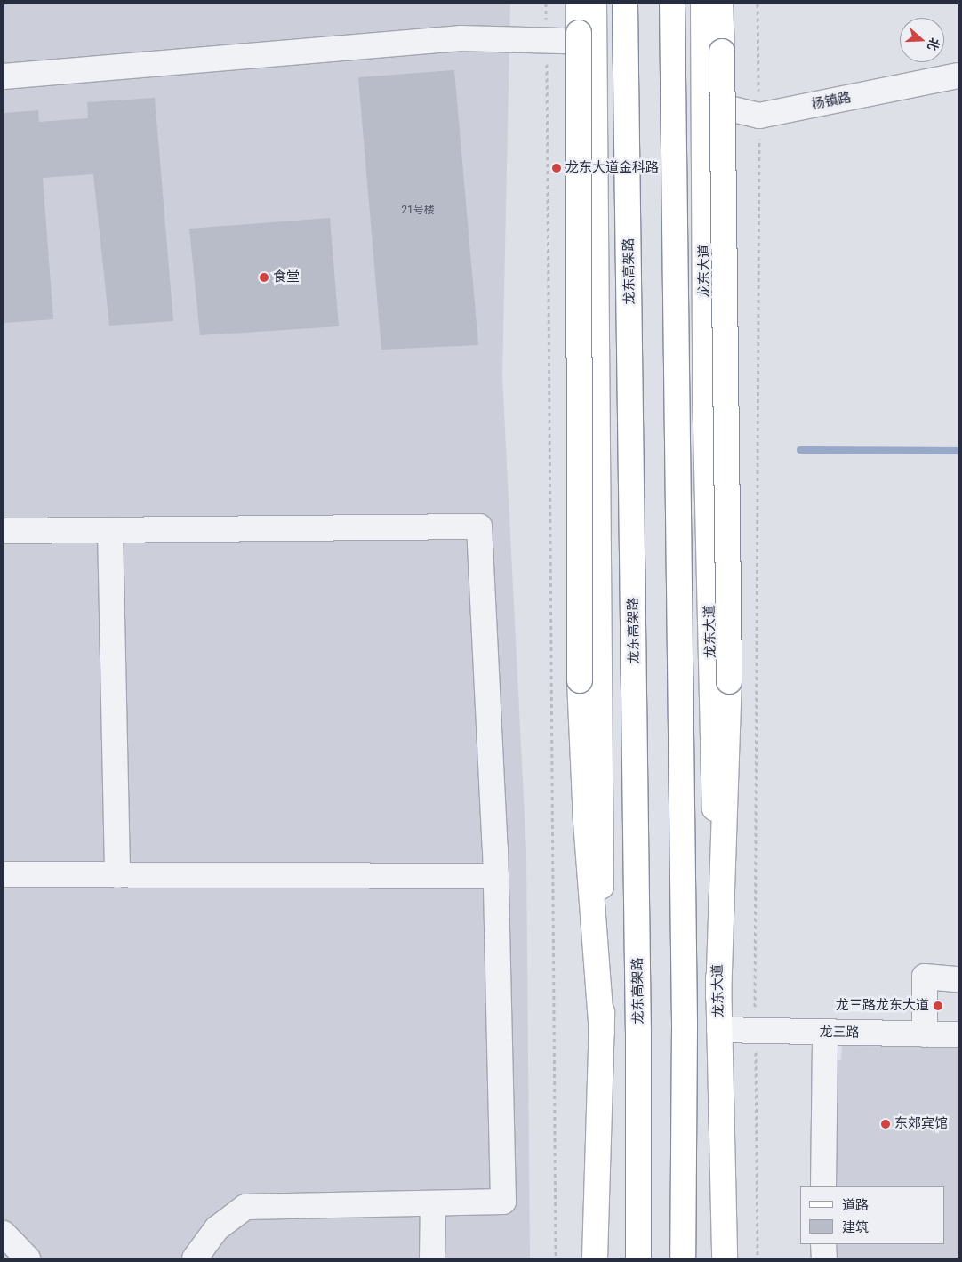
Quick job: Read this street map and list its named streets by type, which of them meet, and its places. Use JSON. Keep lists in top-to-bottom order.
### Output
{
  "streets": {
    "main road": ["龙东高架路", "龙东大道"],
    "street": ["杨镇路", "龙三路"]
  },
  "crossings": [
    ["杨镇路", "龙东大道"],
    ["龙东大道", "龙三路"]
  ],
  "places": [
    "龙东大道金科路",
    "食堂",
    "龙三路龙东大道",
    "东郊宾馆"
  ],
  "house_numbers": ["21号楼"],
  "legend": ["道路", "建筑"],
  "north": "right"
}
